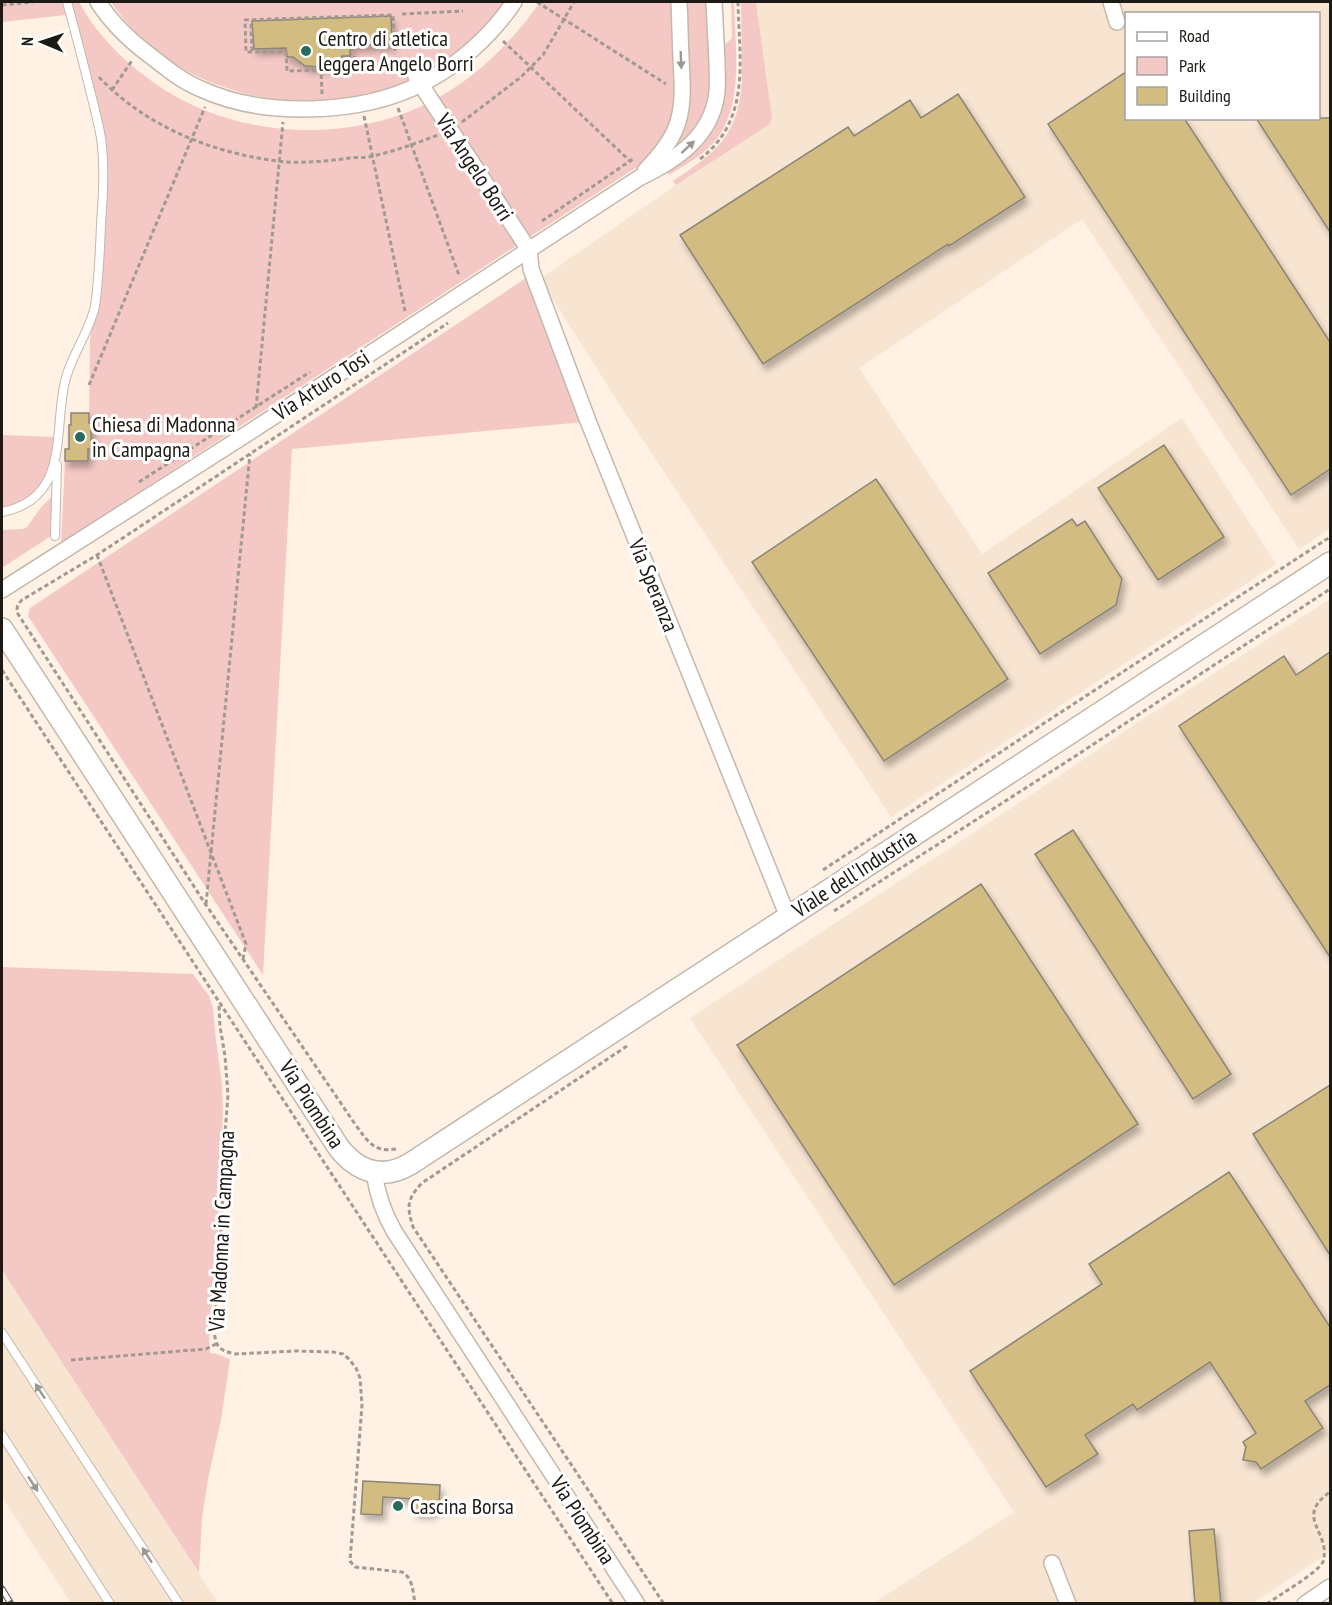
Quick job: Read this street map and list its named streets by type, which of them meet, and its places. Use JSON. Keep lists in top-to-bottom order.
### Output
{
  "streets": {
    "street": [
      "Via Angelo Borri",
      "Via Arturo Tosi",
      "Via Speranza",
      "Viale dell'Industria",
      "Via Piombina"
    ],
    "path": ["Via Madonna in Campagna"]
  },
  "crossings": [
    ["Via Angelo Borri", "Via Arturo Tosi"],
    ["Via Angelo Borri", "Via Speranza"],
    ["Via Arturo Tosi", "Via Speranza"],
    ["Via Speranza", "Viale dell'Industria"],
    ["Viale dell'Industria", "Via Piombina"],
    ["Via Piombina", "Via Madonna in Campagna"]
  ],
  "places": ["Centro di atletica leggera Angelo Borri", "Chiesa di Madonna in Campagna", "Cascina Borsa"],
  "legend": ["Road", "Park", "Building"],
  "north": "left"
}
